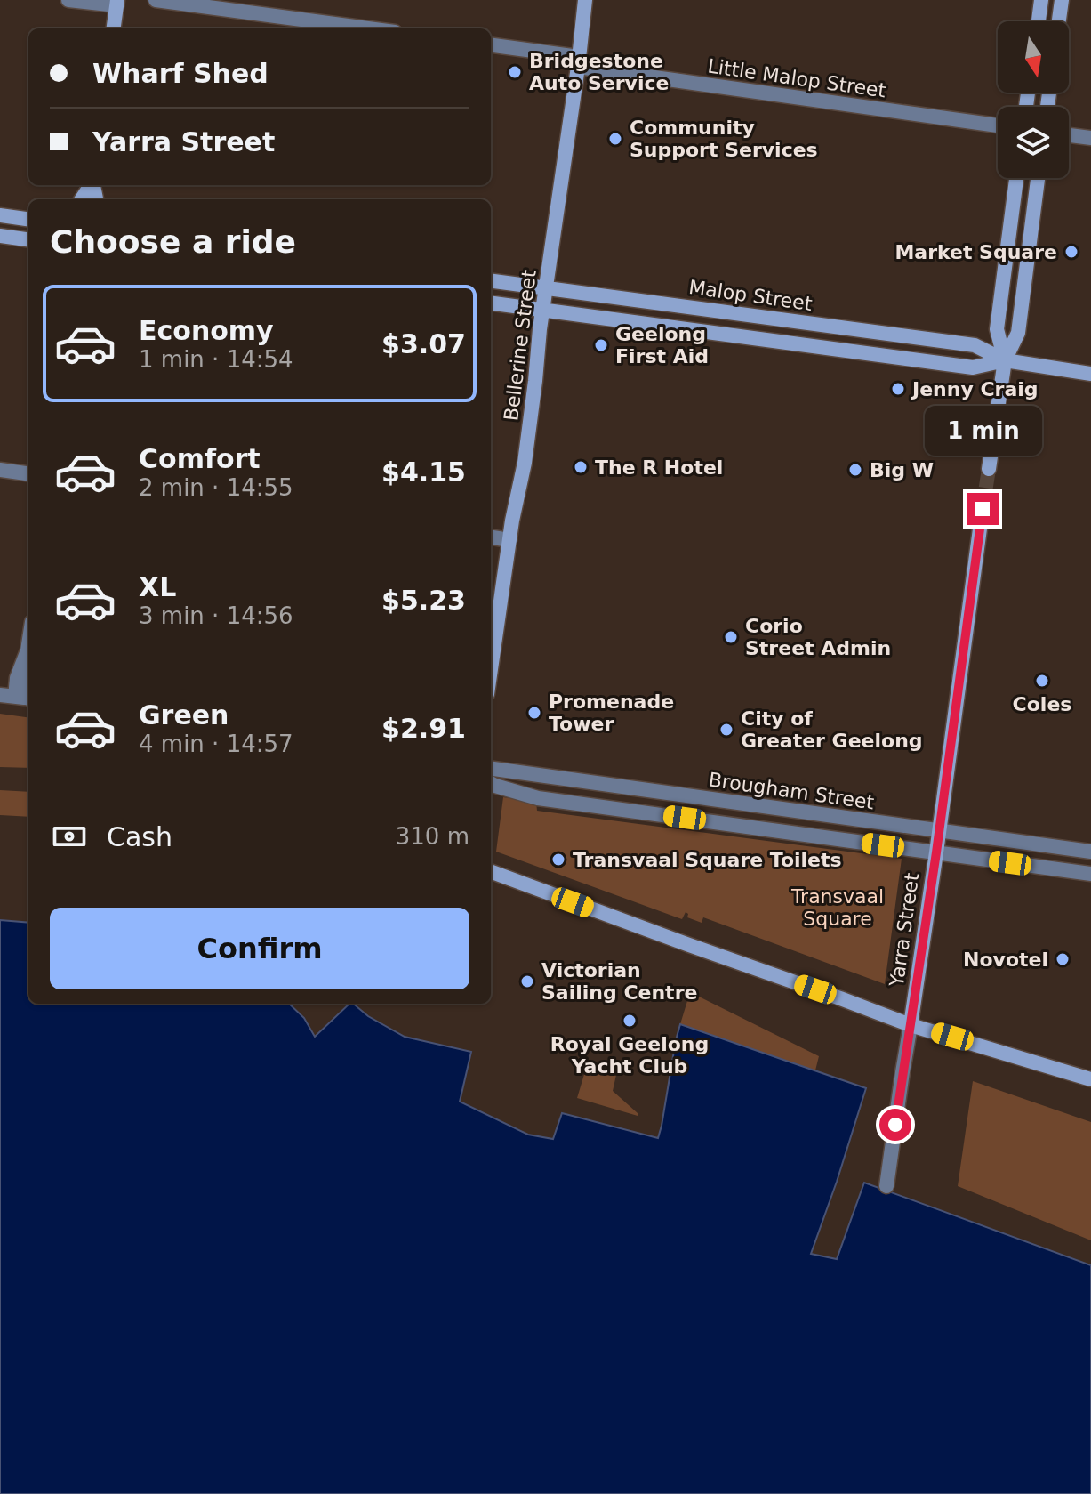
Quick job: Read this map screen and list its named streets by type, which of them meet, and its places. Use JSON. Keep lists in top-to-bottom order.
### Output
{
  "streets": {
    "street": [
      "Little Malop Street",
      "Malop Street",
      "Bellerine Street",
      "Brougham Street",
      "Yarra Street"
    ]
  },
  "crossings": [
    ["Little Malop Street", "Bellerine Street"],
    ["Malop Street", "Bellerine Street"],
    ["Brougham Street", "Yarra Street"]
  ],
  "parks": ["Transvaal Square"],
  "places": [
    "Bridgestone Auto Service",
    "Community Support Services",
    "Market Square",
    "Geelong First Aid",
    "Jenny Craig",
    "The R Hotel",
    "Big W",
    "Corio Street Admin",
    "Coles",
    "Promenade Tower",
    "City of Greater Geelong",
    "Transvaal Square Toilets",
    "Novotel",
    "Victorian Sailing Centre",
    "Royal Geelong Yacht Club"
  ],
  "north": "bottom",
  "page": {
    "banner": ["Wharf Shed", "Yarra Street"],
    "heading": "Choose a ride",
    "list": [
      {
        "name": "Economy",
        "note": "1 min · 14:54",
        "value": "$3.07"
      },
      {
        "name": "Comfort",
        "note": "2 min · 14:55",
        "value": "$4.15"
      },
      {
        "name": "XL",
        "note": "3 min · 14:56",
        "value": "$5.23"
      },
      {
        "name": "Green",
        "note": "4 min · 14:57",
        "value": "$2.91"
      }
    ],
    "bubble": "1 min",
    "pay": ["Cash", "310 m"],
    "buttons": "Confirm"
  }
}
